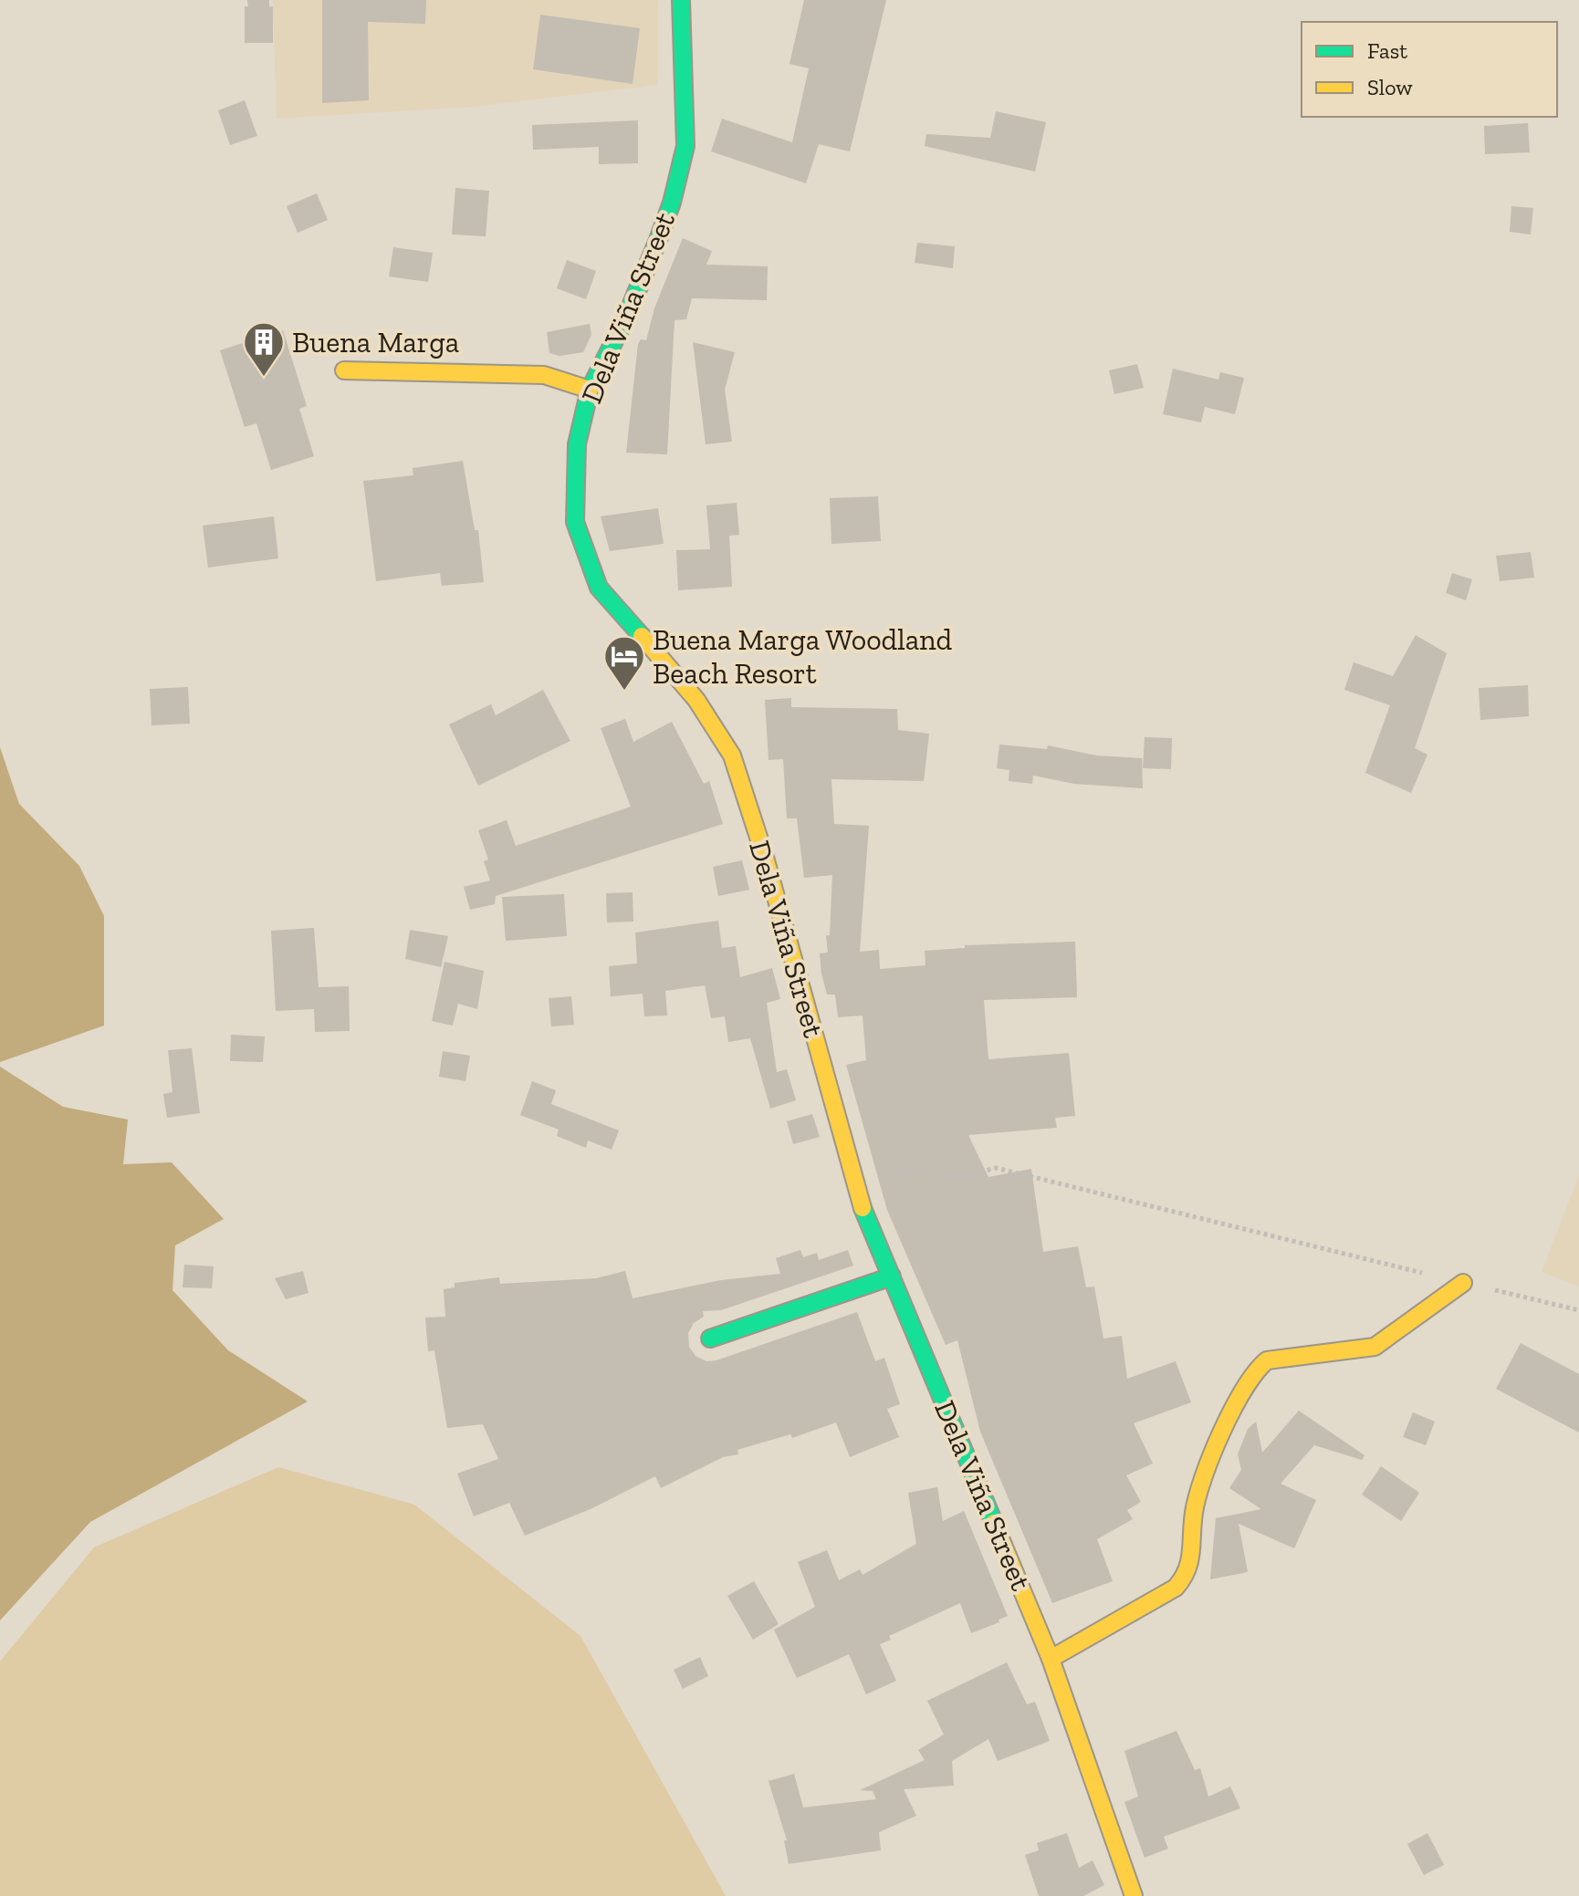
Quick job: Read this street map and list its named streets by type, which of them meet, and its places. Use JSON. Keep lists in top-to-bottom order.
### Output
{
  "streets": {
    "street": ["Dela Viña Street"]
  },
  "places": {
    "building": ["Buena Marga"],
    "hotel": ["Buena Marga Woodland Beach Resort"]
  },
  "legend": ["Fast", "Slow"]
}
